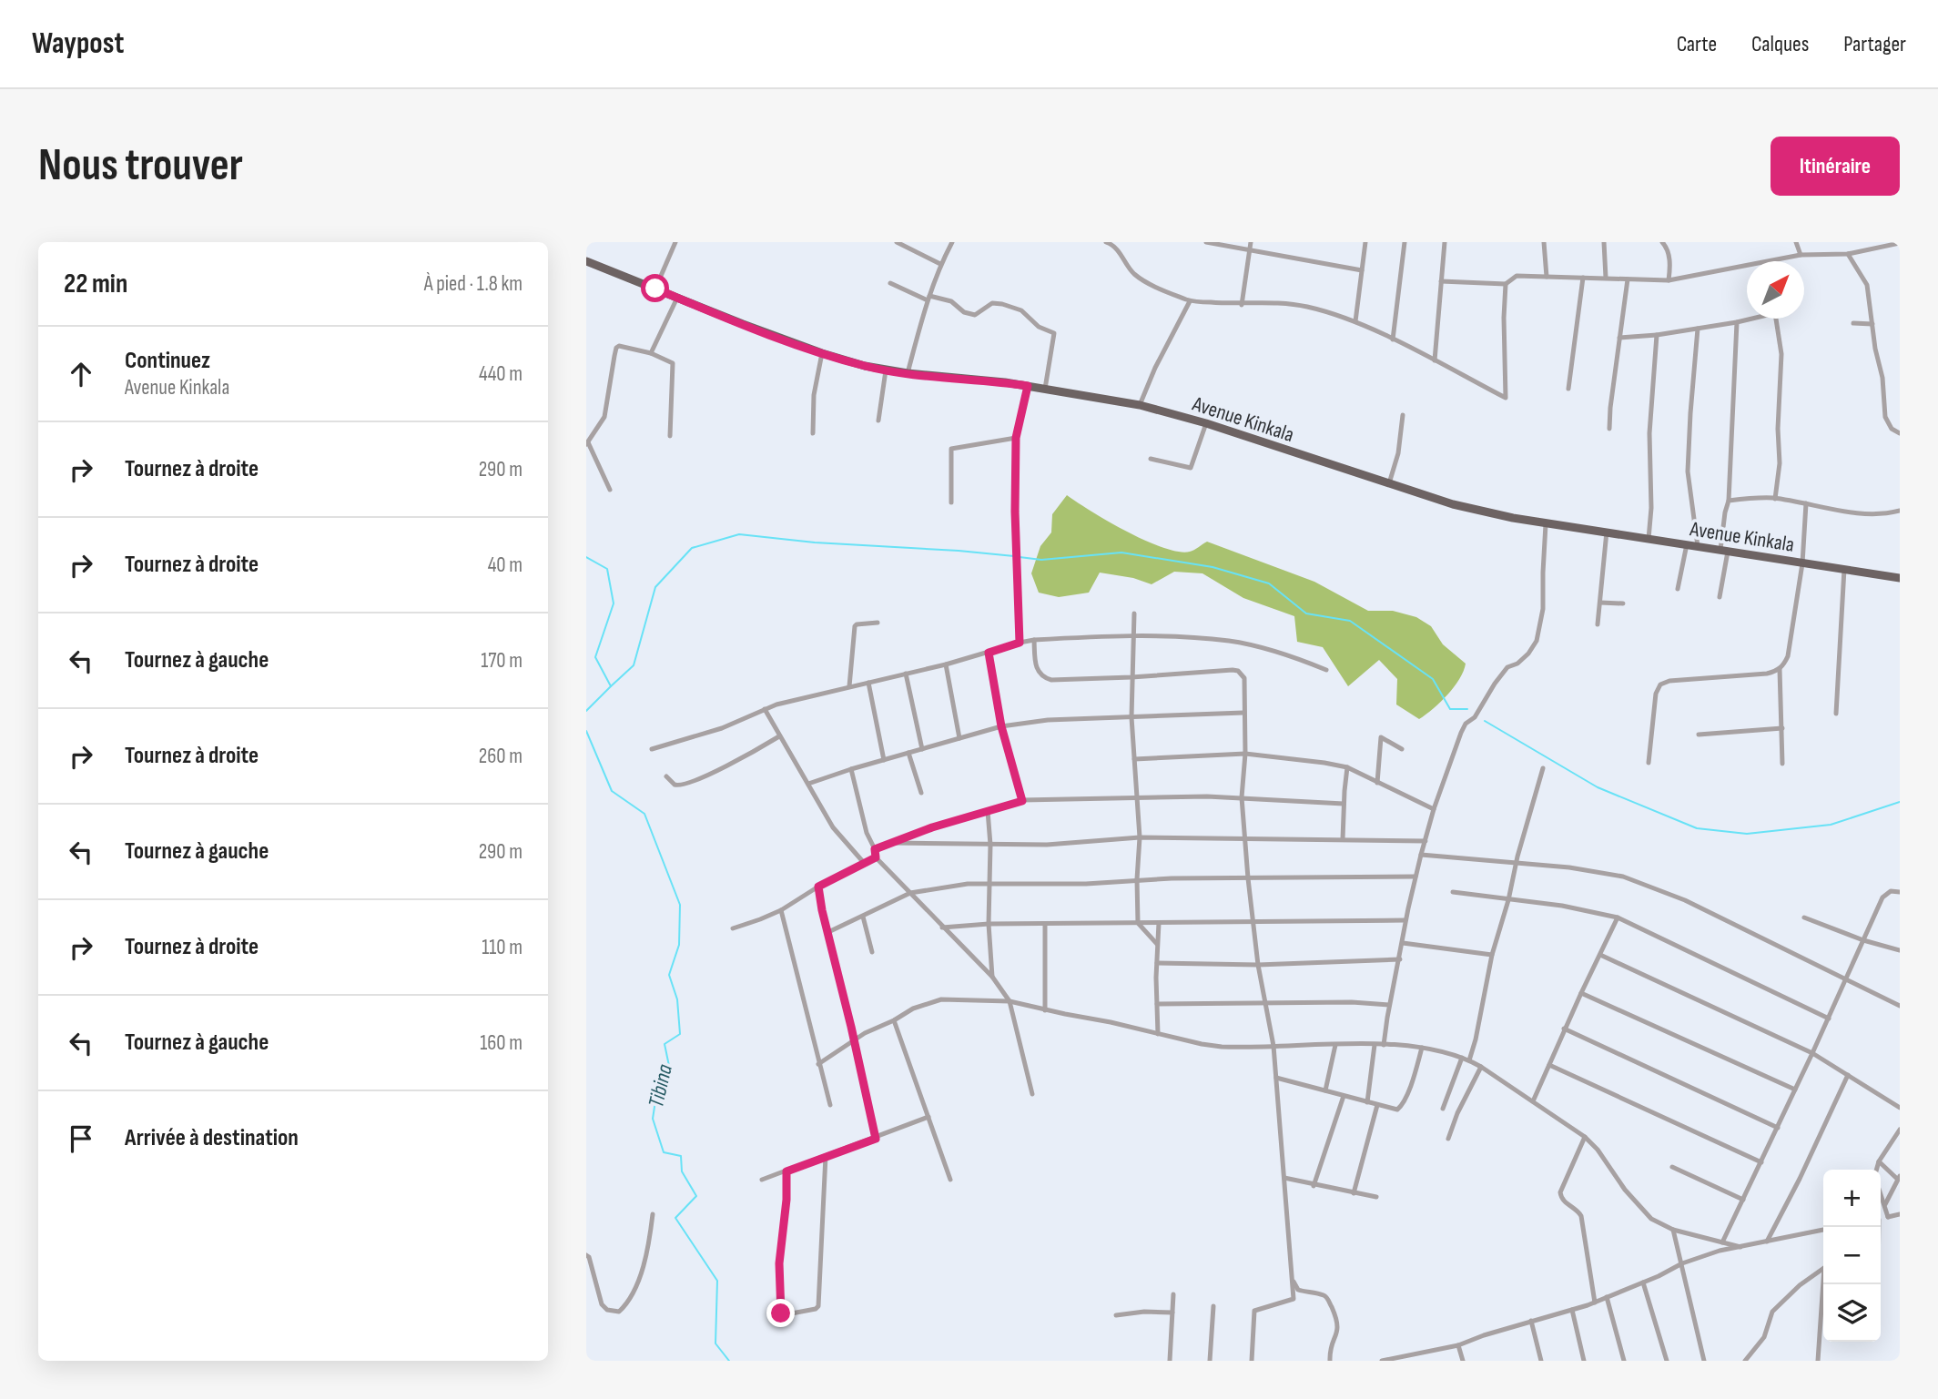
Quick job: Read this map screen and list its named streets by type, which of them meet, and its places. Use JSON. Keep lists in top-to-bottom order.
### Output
{
  "streets": {
    "main road": ["Avenue Kinkala"]
  },
  "water": ["Tibina"],
  "north": "top right",
  "page": {
    "header": "Waypost",
    "nav": ["Carte", "Calques", "Partager"],
    "buttons": "Itinéraire",
    "title": "Nous trouver",
    "heading": ["22 min", "À pied · 1.8 km"],
    "list": [
      ["Continuez", "Avenue Kinkala", "440 m"],
      ["Tournez à droite", "290 m"],
      ["Tournez à droite", "40 m"],
      ["Tournez à gauche", "170 m"],
      ["Tournez à droite", "260 m"],
      ["Tournez à gauche", "290 m"],
      ["Tournez à droite", "110 m"],
      ["Tournez à gauche", "160 m"],
      "Arrivée à destination"
    ],
    "map_buttons": ["+", "−"]
  }
}
